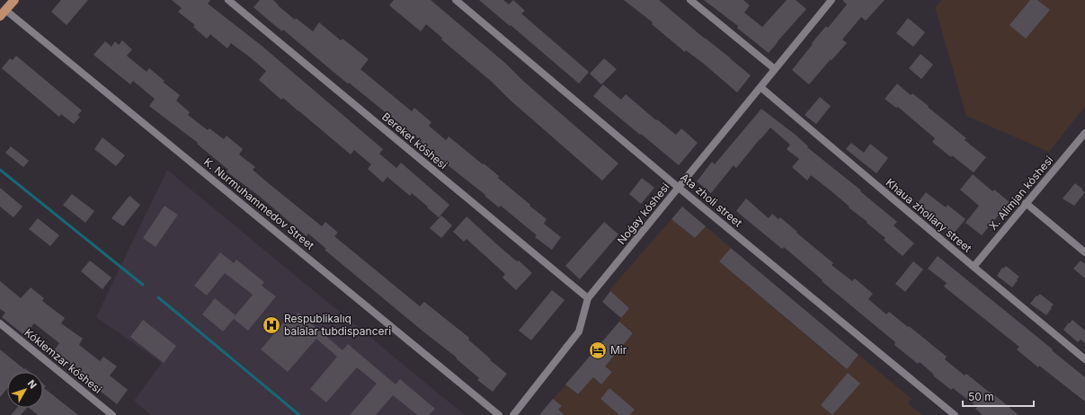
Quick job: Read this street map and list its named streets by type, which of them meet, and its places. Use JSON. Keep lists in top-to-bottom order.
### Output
{
  "streets": {
    "street": [
      "Bereket kóshesi",
      "X. Alimjan kóshesi",
      "Ata zholi street",
      "K. Nurmuhammedov Street",
      "Noǵay kóshesi",
      "Khaua zhollary street",
      "Kóklemzar kóshesi"
    ]
  },
  "crossings": [
    ["Bereket kóshesi", "Noǵay kóshesi"],
    ["X. Alimjan kóshesi", "Khaua zhollary street"],
    ["Ata zholi street", "Noǵay kóshesi"],
    ["Noǵay kóshesi", "Khaua zhollary street"]
  ],
  "places": {
    "hospital": ["Respublikalıq balalar tubdispanceri"],
    "hotel": ["Mir"]
  },
  "scale_bar": "50 m",
  "north": "top right"
}
